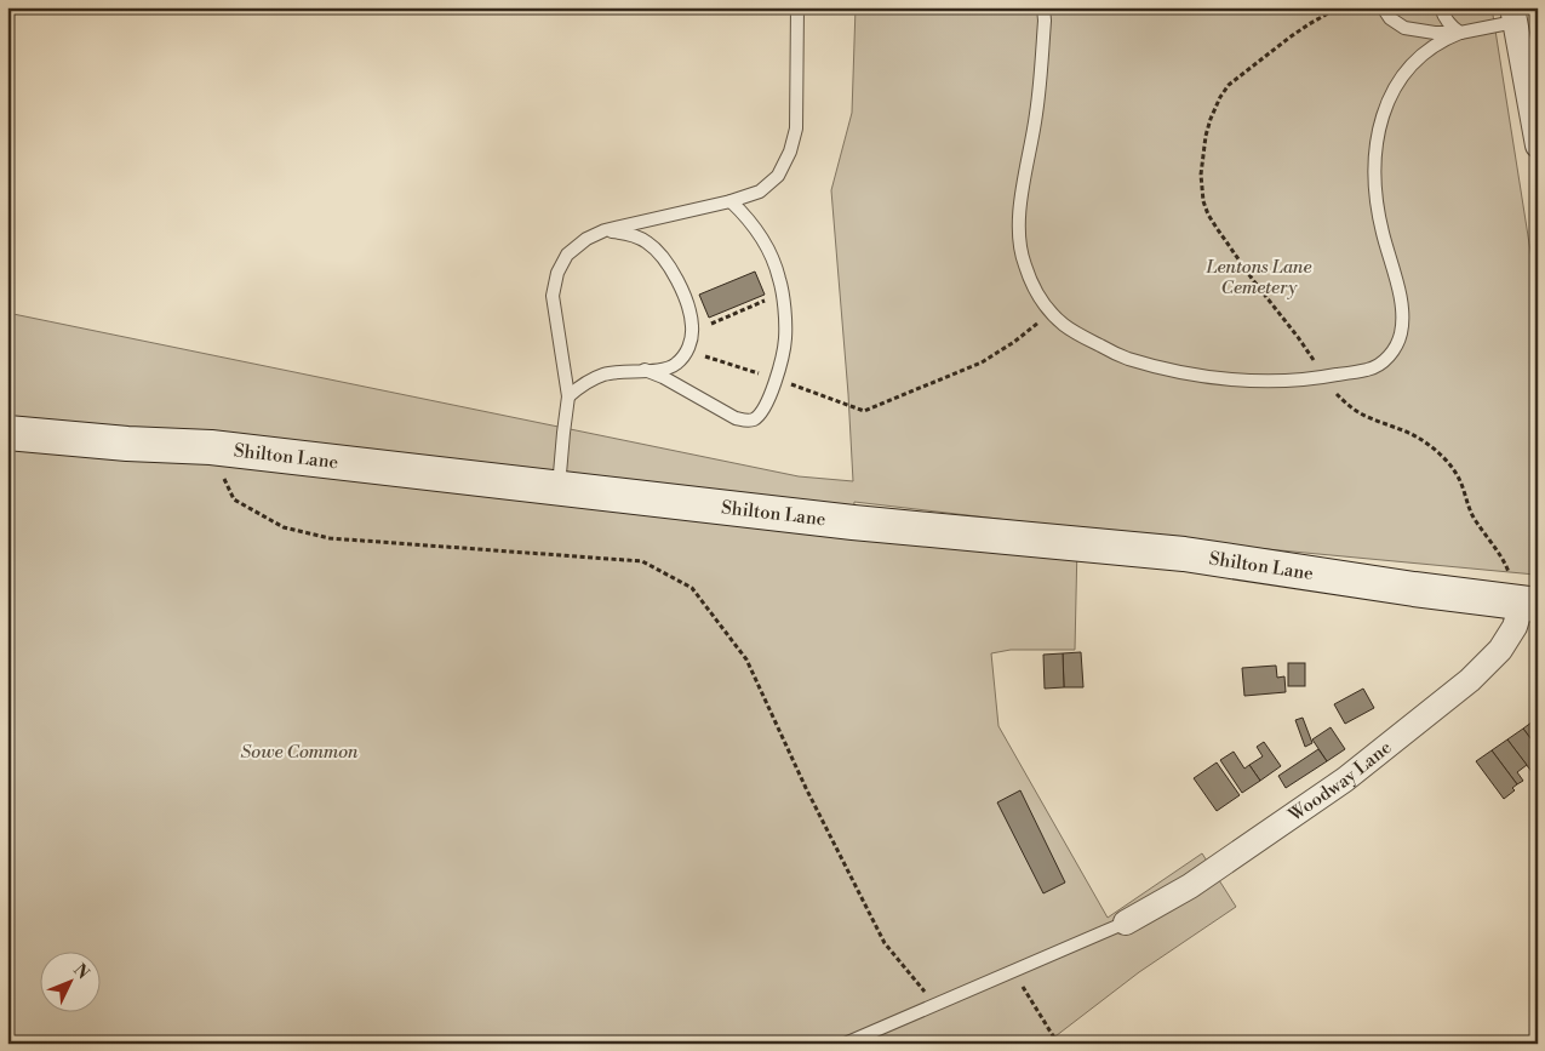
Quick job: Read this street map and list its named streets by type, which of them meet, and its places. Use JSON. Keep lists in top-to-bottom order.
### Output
{
  "streets": {
    "street": ["Shilton Lane", "Woodway Lane"]
  },
  "crossings": [
    ["Shilton Lane", "Woodway Lane"]
  ],
  "parks": ["Lentons Lane Cemetery", "Sowe Common"],
  "north": "top right"
}
